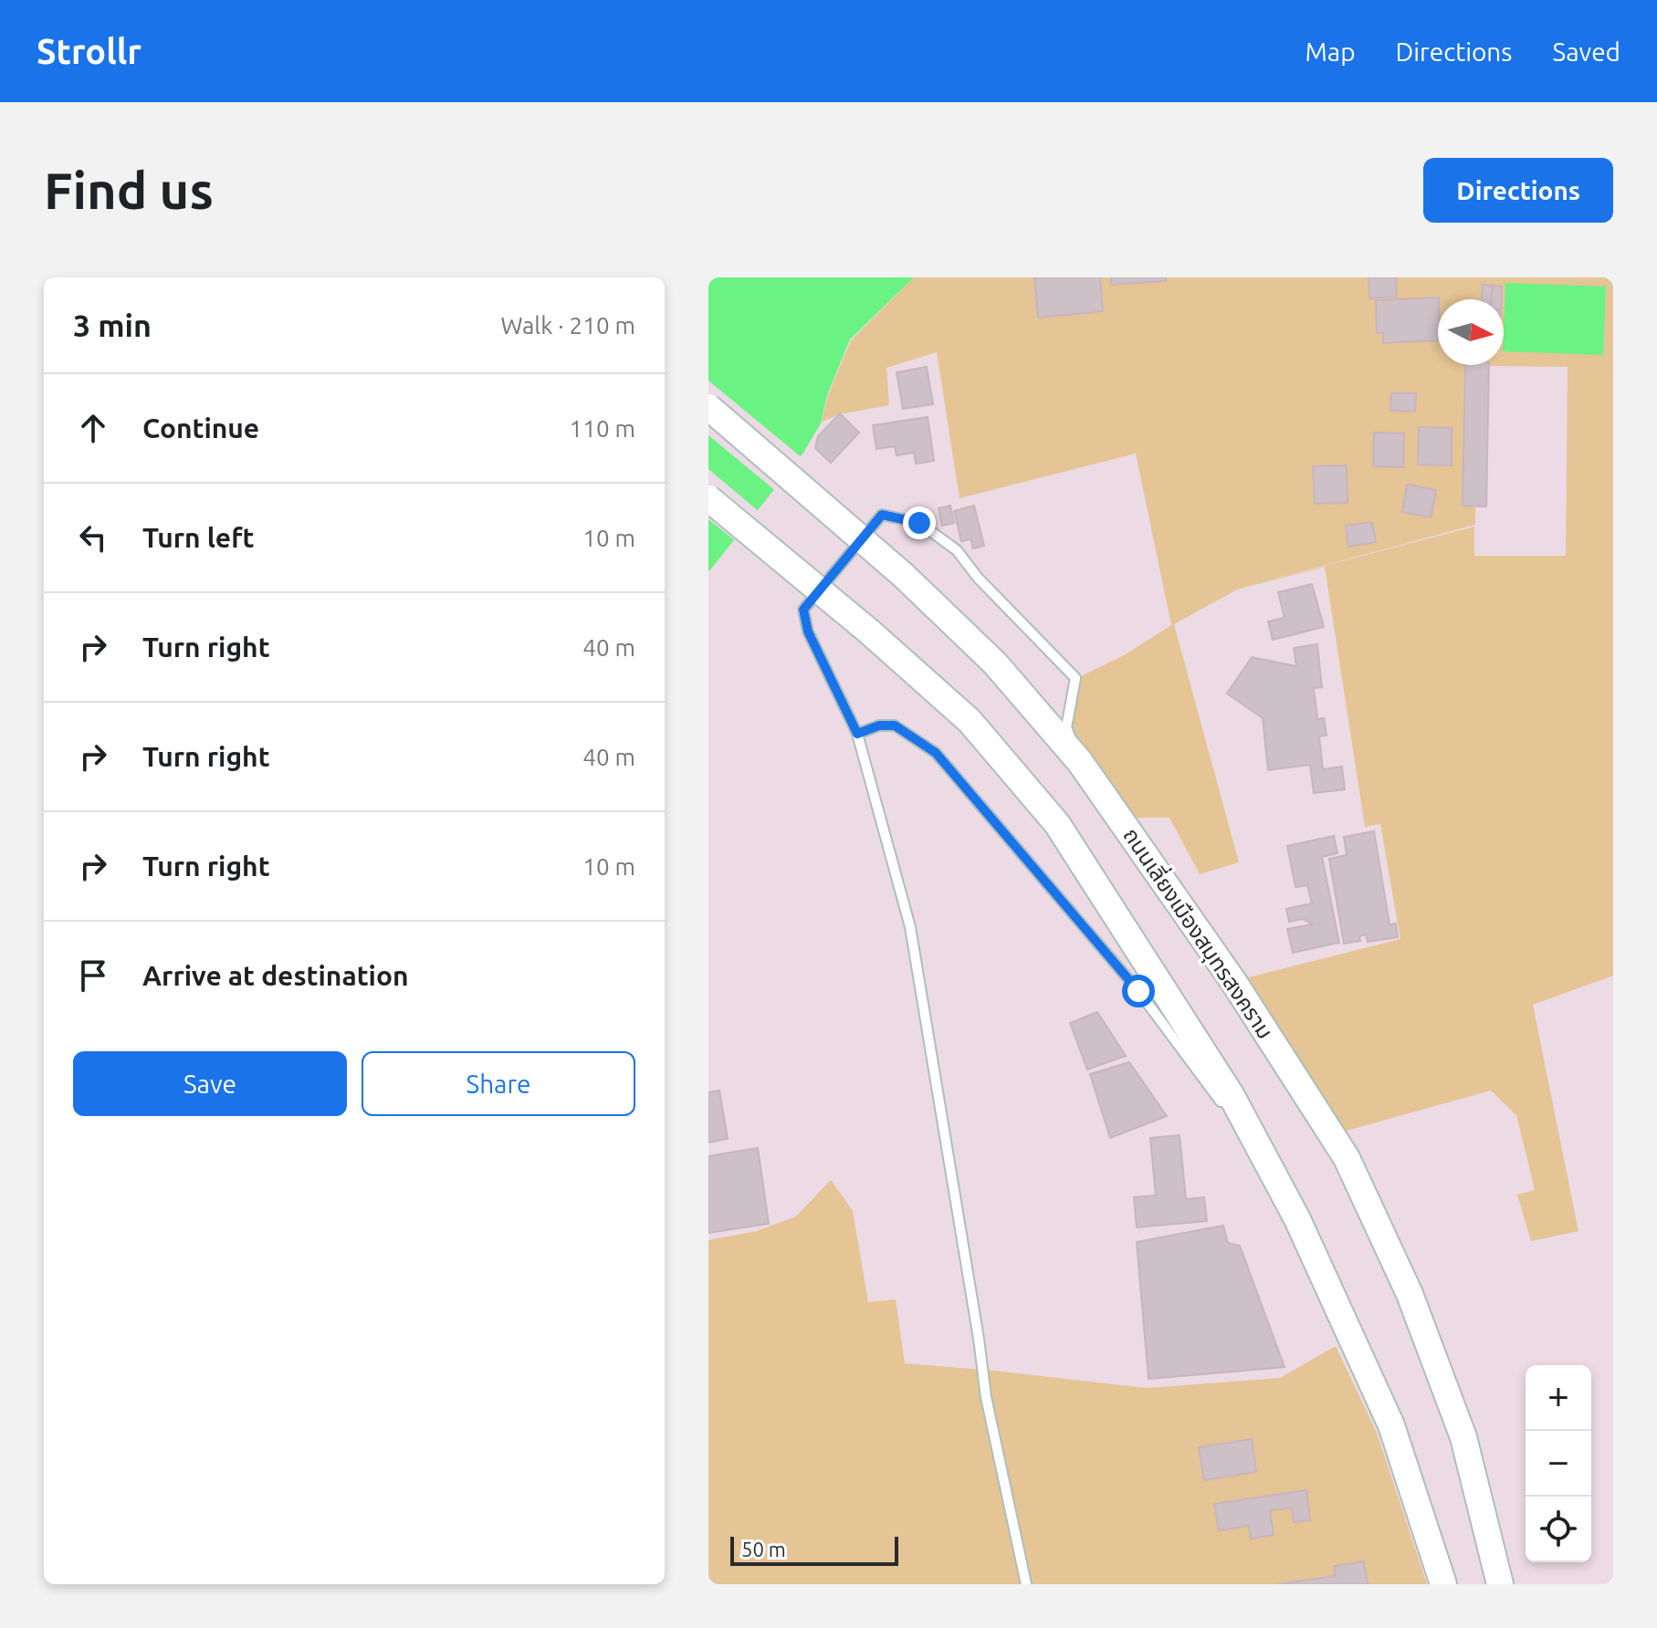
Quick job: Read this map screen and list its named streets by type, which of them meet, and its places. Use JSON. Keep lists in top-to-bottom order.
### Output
{
  "streets": {
    "main road": ["ถนนเลี่ยงเมืองสมุทรสงคราม"]
  },
  "scale_bar": "50 m",
  "north": "right",
  "page": {
    "header": "Strollr",
    "nav": ["Map", "Directions", "Saved"],
    "buttons": [
      "Directions",
      ["Save", "Share"]
    ],
    "title": "Find us",
    "heading": ["3 min", "Walk · 210 m"],
    "list": [
      ["Continue", "110 m"],
      ["Turn left", "10 m"],
      ["Turn right", "40 m"],
      ["Turn right", "40 m"],
      ["Turn right", "10 m"],
      "Arrive at destination"
    ],
    "map_buttons": ["+", "−"],
    "scale": "50 m"
  }
}
